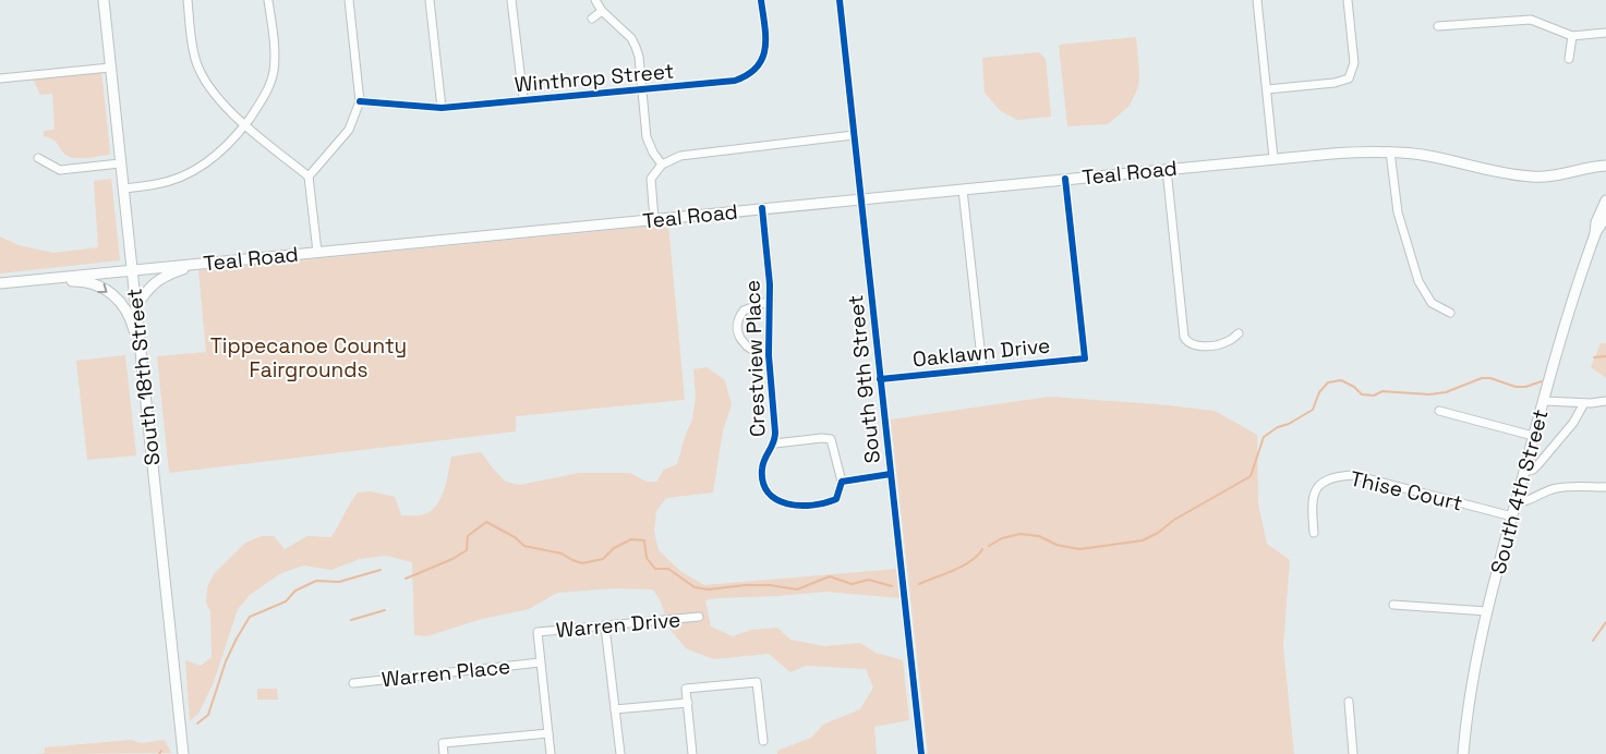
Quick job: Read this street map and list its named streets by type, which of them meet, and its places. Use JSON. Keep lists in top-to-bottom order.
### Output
{
  "streets": {
    "main road": ["Teal Road", "South 18th Street", "South 4th Street"],
    "street": [
      "Winthrop Street",
      "Oaklawn Drive",
      "Crestview Place",
      "South 9th Street",
      "Thise Court",
      "Warren Drive",
      "Warren Place"
    ]
  },
  "crossings": [
    ["Teal Road", "Oaklawn Drive"],
    ["Teal Road", "Crestview Place"],
    ["Teal Road", "South 18th Street"],
    ["Teal Road", "South 9th Street"],
    ["Oaklawn Drive", "South 9th Street"],
    ["Thise Court", "South 4th Street"],
    ["Warren Drive", "Warren Place"]
  ],
  "parks": ["Tippecanoe County Fairgrounds"]
}
